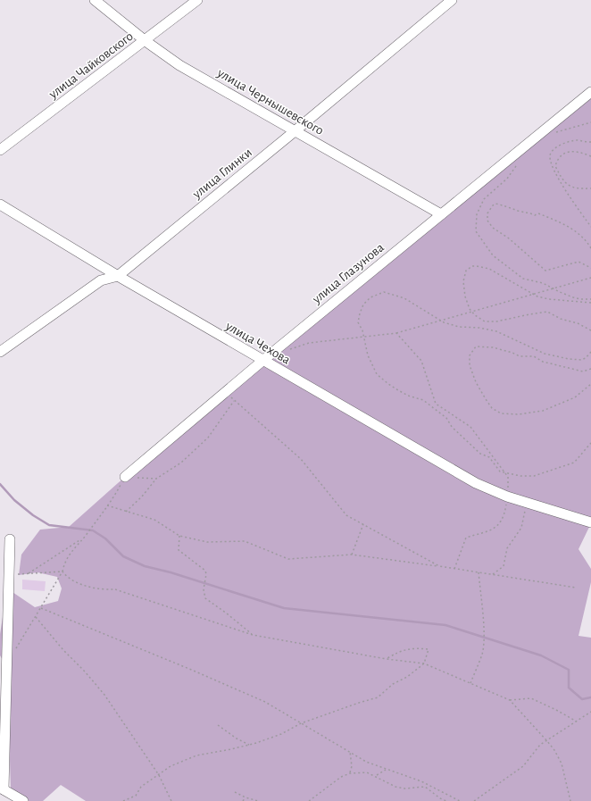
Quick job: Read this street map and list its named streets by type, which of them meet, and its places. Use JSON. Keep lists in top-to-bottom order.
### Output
{
  "streets": {
    "street": [
      "улица Чайковского",
      "улица Чернышевского",
      "улица Глинки",
      "улица Глазунова",
      "улица Чехова"
    ]
  },
  "crossings": [
    ["улица Чайковского", "улица Чернышевского"],
    ["улица Чернышевского", "улица Глинки"],
    ["улица Чернышевского", "улица Глазунова"],
    ["улица Глинки", "улица Чехова"],
    ["улица Глазунова", "улица Чехова"]
  ]
}
